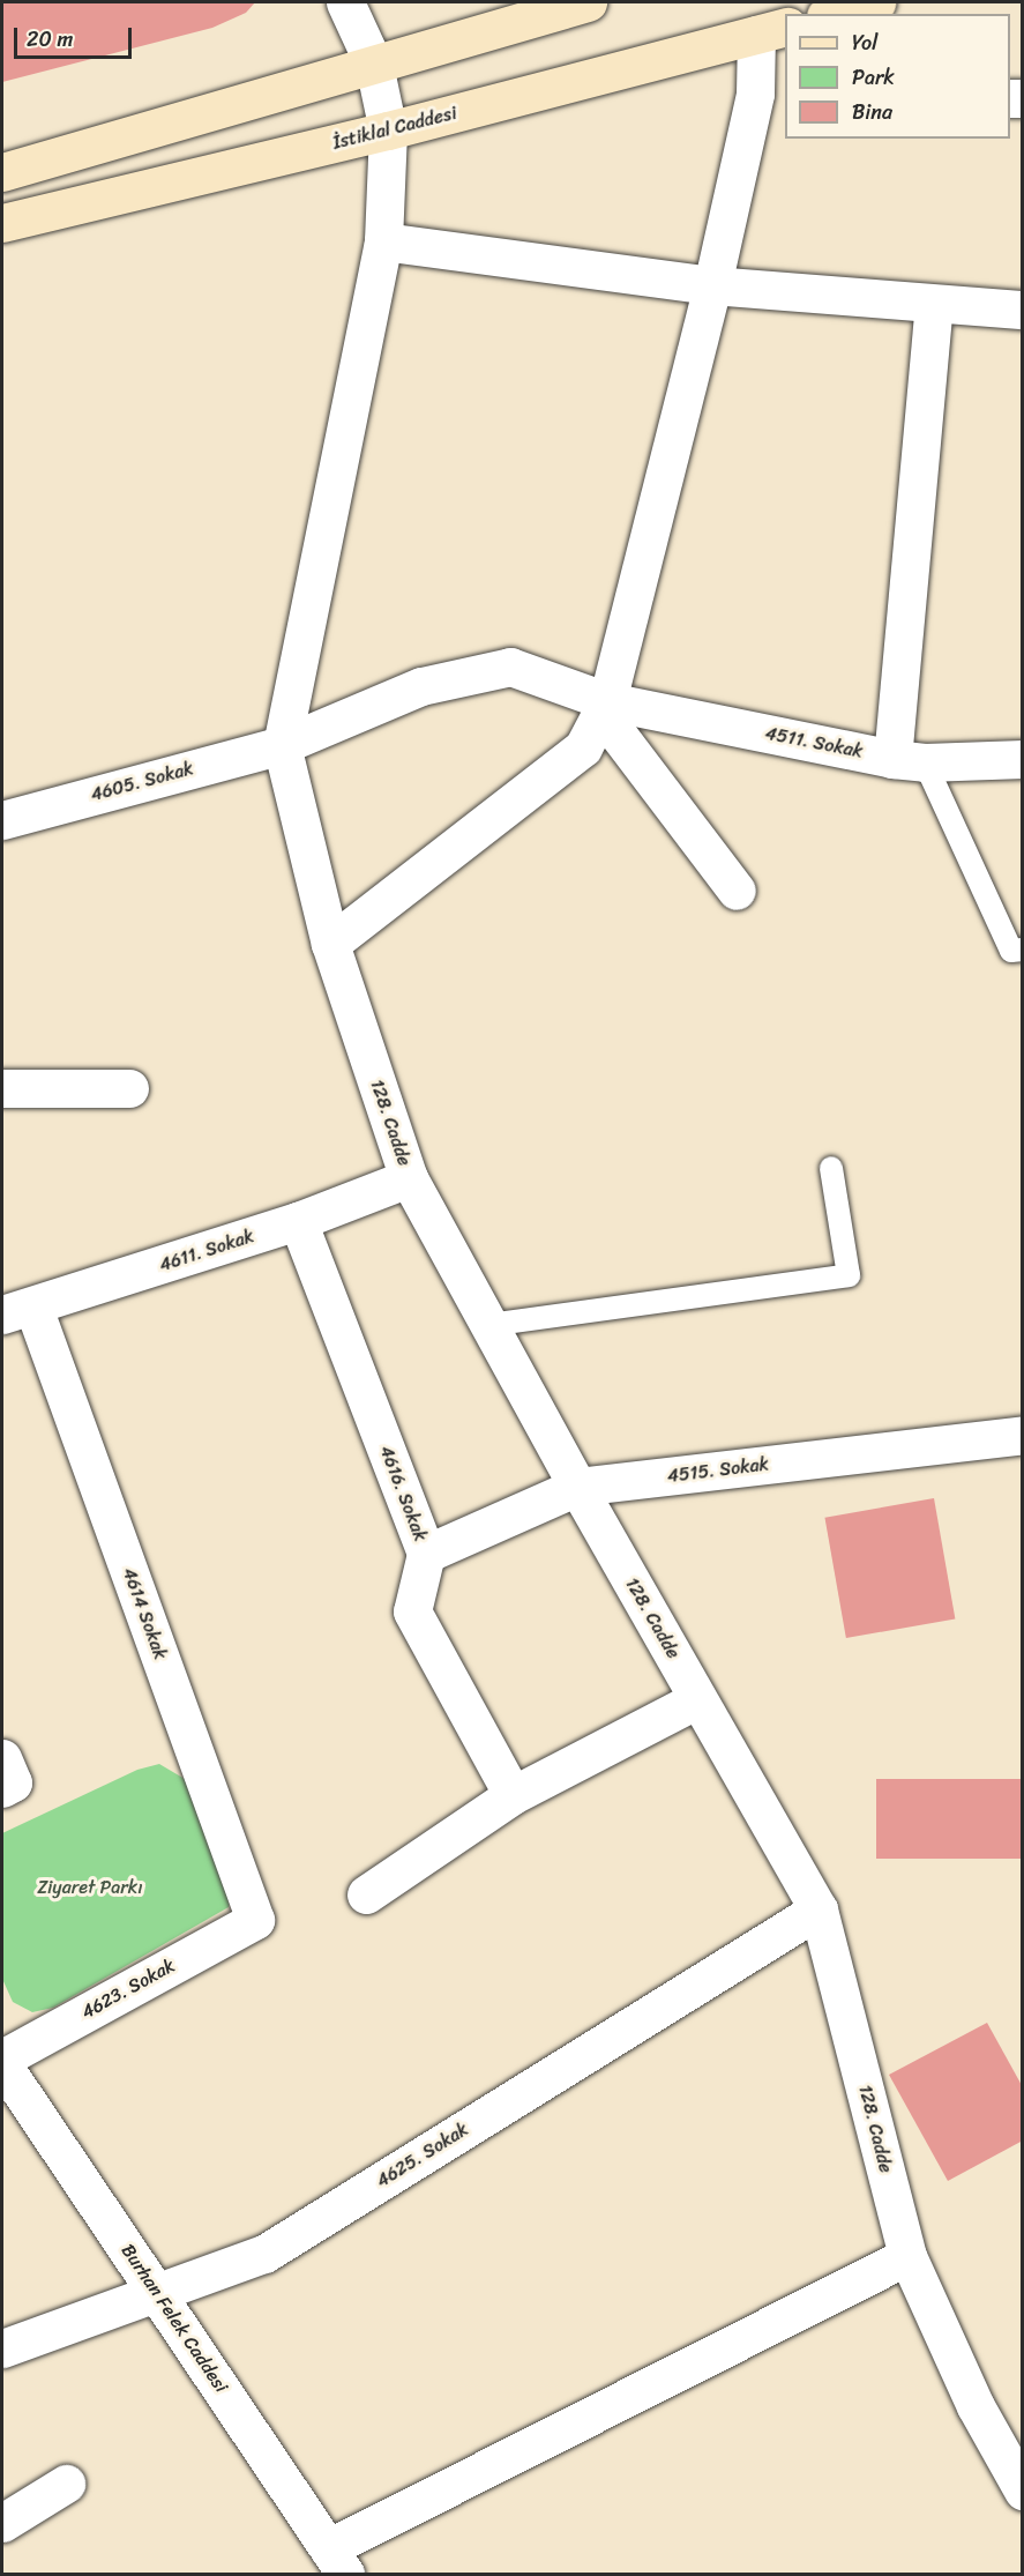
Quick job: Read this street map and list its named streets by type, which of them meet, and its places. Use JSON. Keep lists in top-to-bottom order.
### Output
{
  "streets": {
    "main road": ["İstiklal Caddesi"],
    "street": [
      "4511. Sokak",
      "4605. Sokak",
      "128. Cadde",
      "4611. Sokak",
      "4515. Sokak",
      "4616. Sokak",
      "4614 Sokak",
      "4623. Sokak",
      "4625. Sokak",
      "Burhan Felek Caddesi"
    ]
  },
  "crossings": [
    ["4511. Sokak", "4605. Sokak"],
    ["4511. Sokak", "128. Cadde"],
    ["4605. Sokak", "128. Cadde"],
    ["128. Cadde", "4611. Sokak"],
    ["128. Cadde", "4515. Sokak"],
    ["128. Cadde", "4625. Sokak"],
    ["4611. Sokak", "4616. Sokak"],
    ["4611. Sokak", "4614 Sokak"],
    ["4515. Sokak", "4616. Sokak"],
    ["4614 Sokak", "4623. Sokak"],
    ["4625. Sokak", "Burhan Felek Caddesi"]
  ],
  "parks": ["Ziyaret Parkı"],
  "legend": ["Yol", "Park", "Bina"],
  "scale_bar": "20 m"
}
